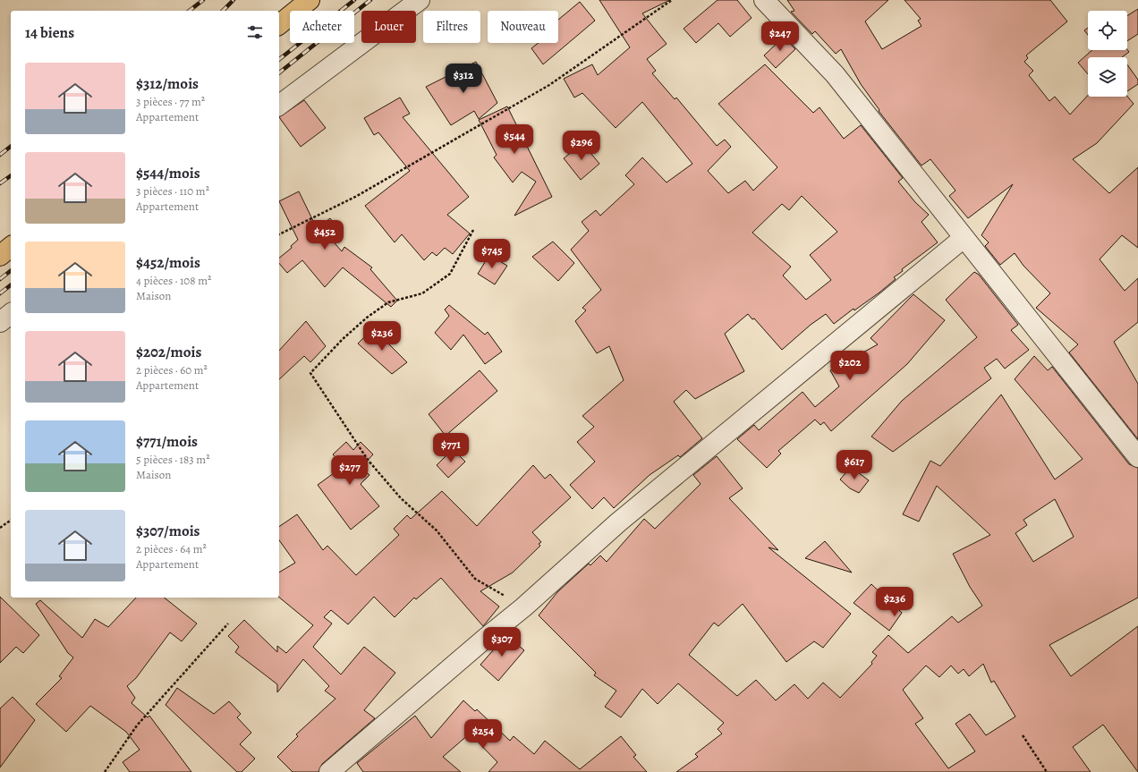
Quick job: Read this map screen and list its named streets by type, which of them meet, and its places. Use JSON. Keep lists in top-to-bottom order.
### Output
{
  "page": {
    "chip": [
      "Acheter",
      "Louer",
      "Filtres",
      "Nouveau"
    ],
    "heading": "14 biens",
    "price": [
      "$247",
      "$312",
      "$544",
      "$296",
      "$452",
      "$745",
      "$236",
      "$202",
      "$771",
      "$617",
      "$277",
      "$236",
      "$307",
      "$254"
    ],
    "list": [
      {
        "name": "$312/mois",
        "note": "3 pièces · 77 m² · Appartement"
      },
      {
        "name": "$544/mois",
        "note": "3 pièces · 110 m² · Appartement"
      },
      {
        "name": "$452/mois",
        "note": "4 pièces · 108 m² · Maison"
      },
      {
        "name": "$202/mois",
        "note": "2 pièces · 60 m² · Appartement"
      },
      {
        "name": "$771/mois",
        "note": "5 pièces · 183 m² · Maison"
      },
      {
        "name": "$307/mois",
        "note": "2 pièces · 64 m² · Appartement"
      }
    ]
  }
}
